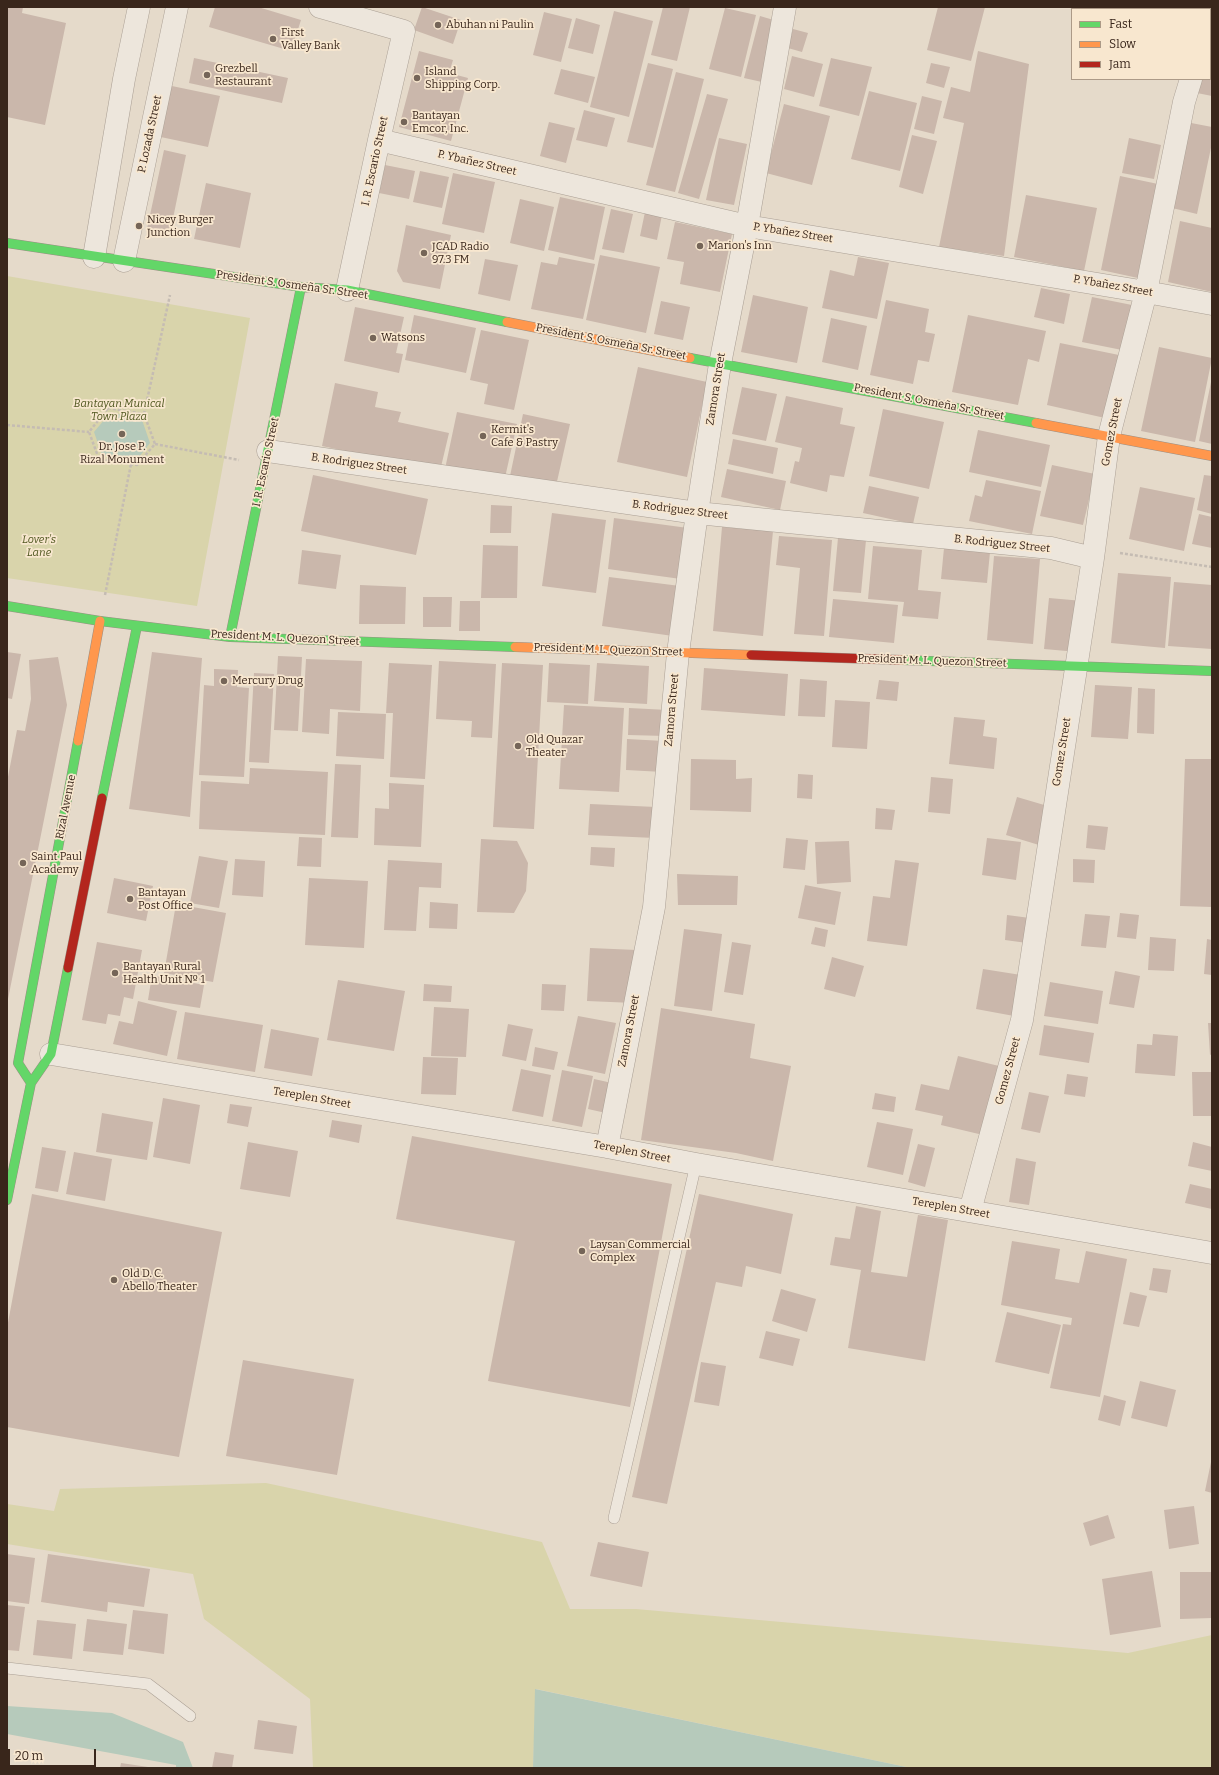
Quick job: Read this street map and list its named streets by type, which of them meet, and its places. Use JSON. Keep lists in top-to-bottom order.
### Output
{
  "streets": {
    "main road": [
      "I. R. Escario Street",
      "President S. Osmeña Sr. Street",
      "President M. L. Quezon Street",
      "Rizal Avenue"
    ],
    "street": [
      "P. Lozada Street",
      "P. Ybañez Street",
      "Zamora Street",
      "Gomez Street",
      "B. Rodriguez Street",
      "Tereplen Street"
    ]
  },
  "crossings": [
    ["P. Lozada Street", "President S. Osmeña Sr. Street"],
    ["I. R. Escario Street", "P. Ybañez Street"],
    ["I. R. Escario Street", "President S. Osmeña Sr. Street"],
    ["I. R. Escario Street", "B. Rodriguez Street"],
    ["I. R. Escario Street", "President M. L. Quezon Street"],
    ["P. Ybañez Street", "Zamora Street"],
    ["P. Ybañez Street", "Gomez Street"],
    ["President S. Osmeña Sr. Street", "Zamora Street"],
    ["President S. Osmeña Sr. Street", "Gomez Street"],
    ["Zamora Street", "B. Rodriguez Street"],
    ["Zamora Street", "President M. L. Quezon Street"],
    ["Zamora Street", "Tereplen Street"],
    ["Gomez Street", "B. Rodriguez Street"],
    ["Gomez Street", "President M. L. Quezon Street"],
    ["Gomez Street", "Tereplen Street"],
    ["President M. L. Quezon Street", "Rizal Avenue"]
  ],
  "parks": ["Bantayan Munical Town Plaza", "Lover's Lane"],
  "places": [
    "Abuhan ni Paulin",
    "First Valley Bank",
    "Grezbell Restaurant",
    "Island Shipping Corp.",
    "Bantayan Emcor, Inc.",
    "Nicey Burger Junction",
    "Marion's Inn",
    "JCAD Radio 97.3 FM",
    "Watsons",
    "Dr. Jose P. Rizal Monument",
    "Kermit's Cafe & Pastry",
    "Mercury Drug",
    "Old Quazar Theater",
    "Saint Paul Academy",
    "Bantayan Post Office",
    "Bantayan Rural Health Unit № 1",
    "Laysan Commercial Complex",
    "Old D. C. Abello Theater"
  ],
  "legend": ["Fast", "Slow", "Jam"],
  "scale_bar": "20 m"
}
